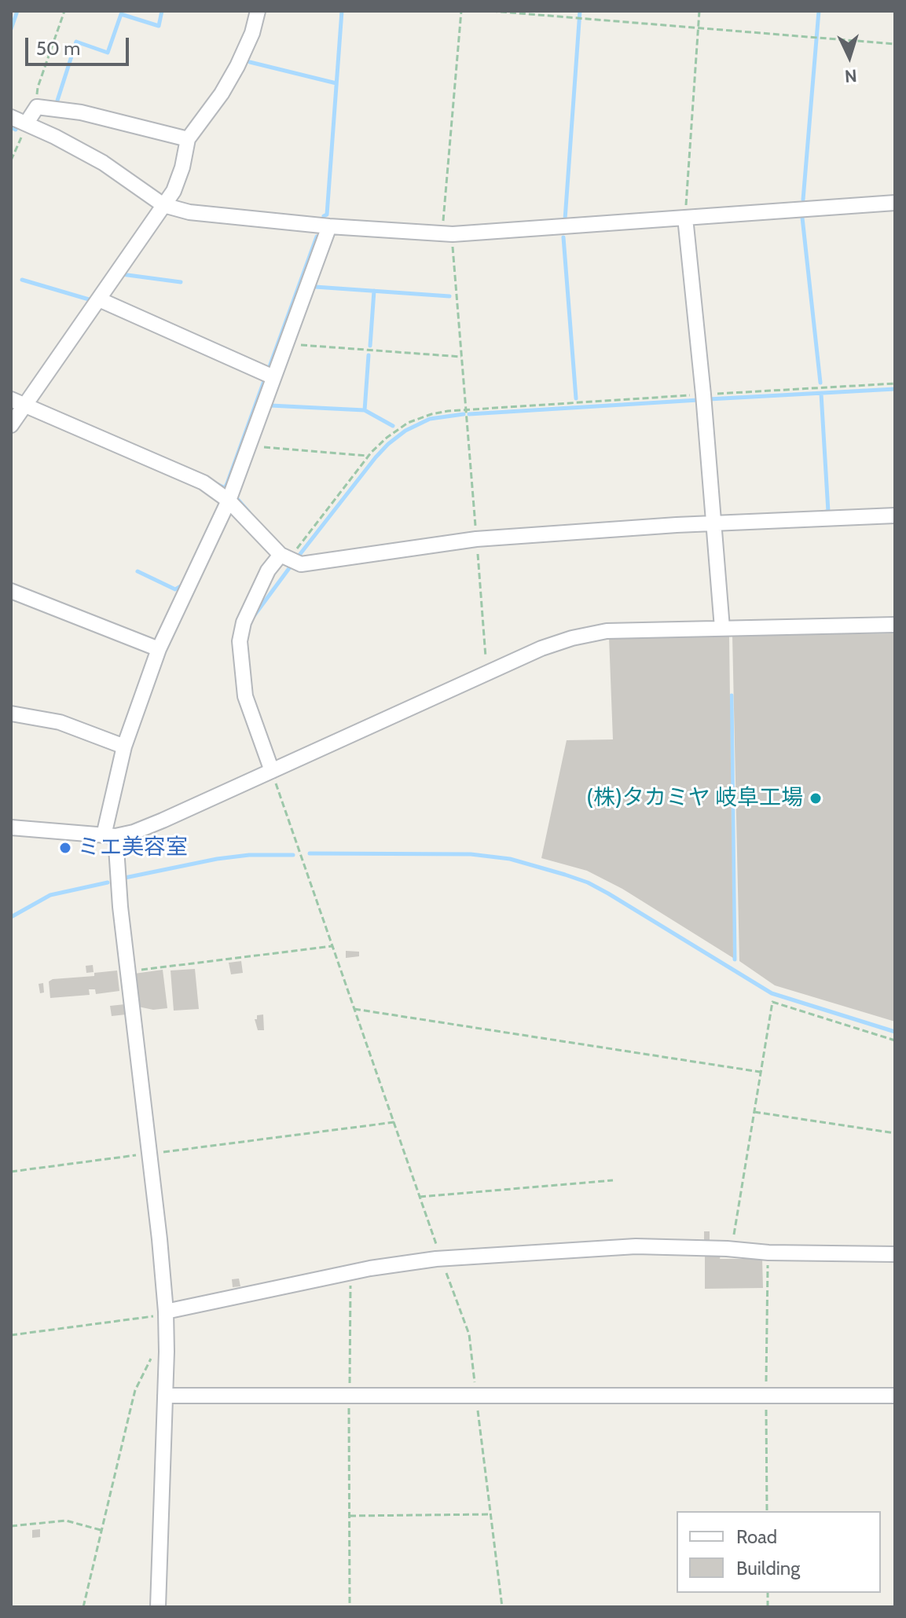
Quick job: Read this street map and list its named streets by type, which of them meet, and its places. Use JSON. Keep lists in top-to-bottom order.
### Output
{
  "places": ["(株)タカミヤ 岐阜工場", "ミエ美容室"],
  "legend": ["Road", "Building"],
  "scale_bar": "50 m",
  "north": "bottom"
}
